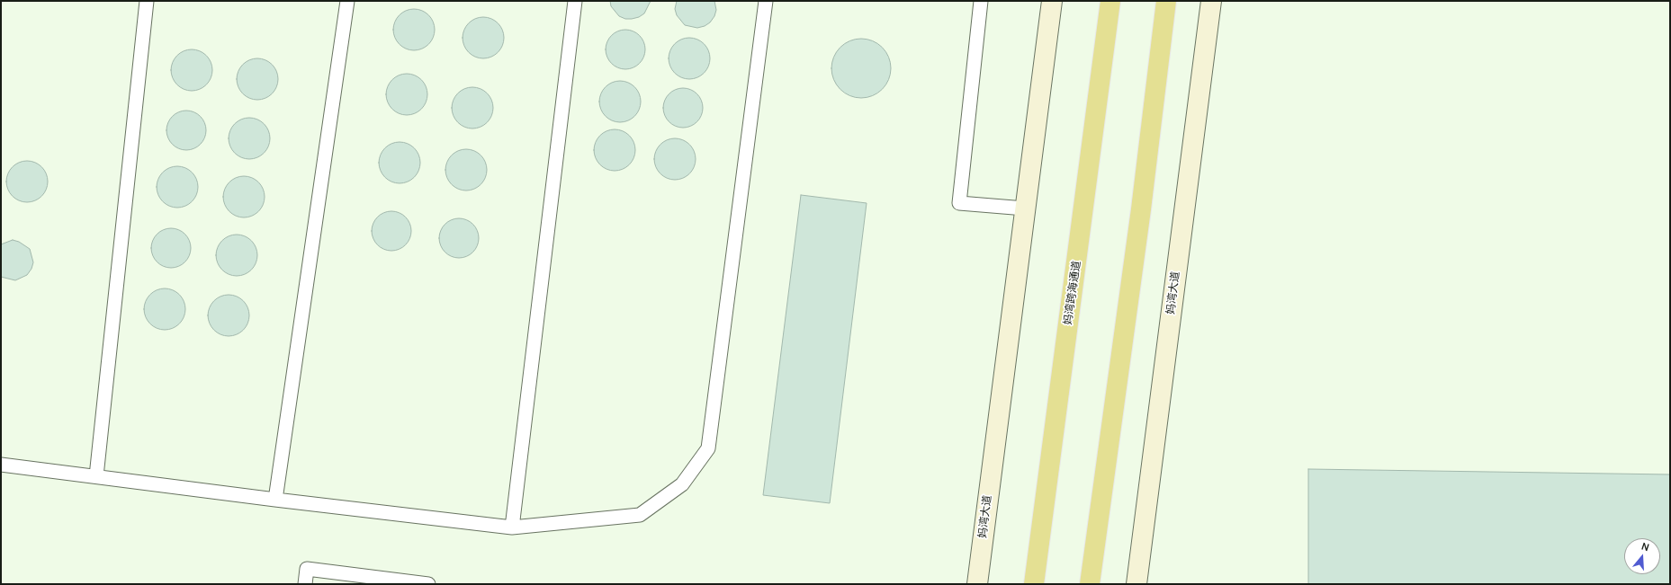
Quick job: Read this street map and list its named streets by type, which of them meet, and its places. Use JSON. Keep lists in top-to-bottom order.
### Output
{
  "streets": {
    "highway": ["妈湾跨海通道"],
    "main road": ["妈湾大道"]
  },
  "north": "top"
}
